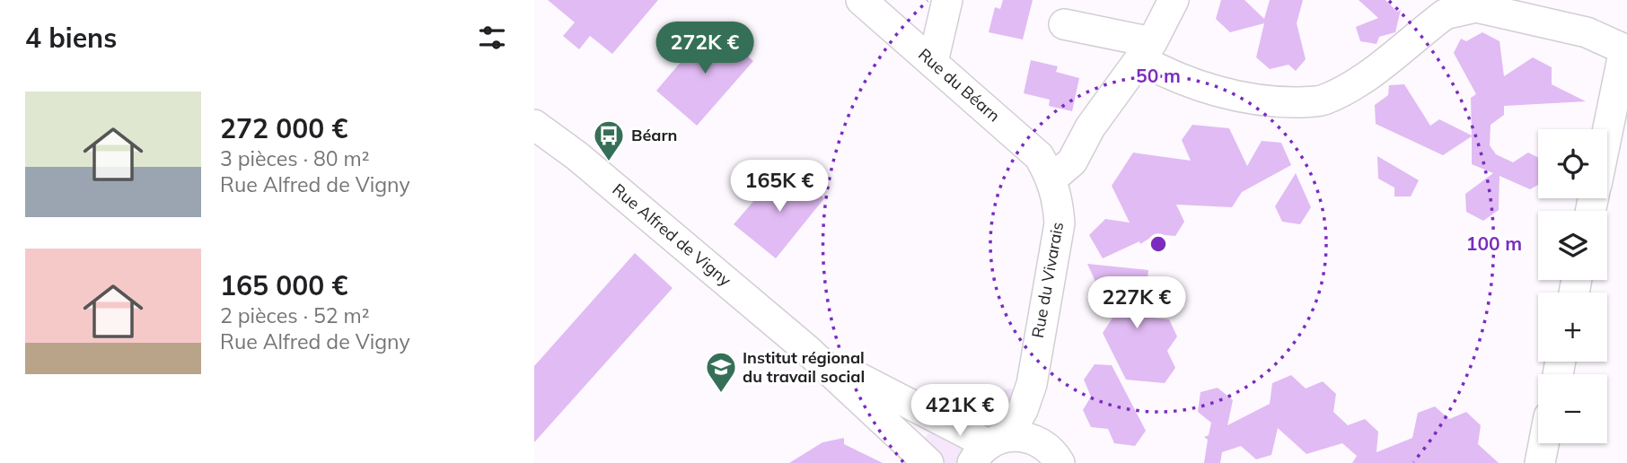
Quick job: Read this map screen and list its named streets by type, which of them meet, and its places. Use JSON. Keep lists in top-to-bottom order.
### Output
{
  "streets": {
    "street": ["Rue du Béarn", "Rue Alfred de Vigny", "Rue du Vivarais"]
  },
  "crossings": [
    ["Rue du Béarn", "Rue du Vivarais"],
    ["Rue Alfred de Vigny", "Rue du Vivarais"]
  ],
  "places": {
    "bus stop": ["Béarn"],
    "school or university": ["Institut régional du travail social"]
  },
  "page": {
    "heading": "4 biens",
    "price": [
      "272K €",
      "165K €",
      "227K €",
      "421K €"
    ],
    "list": [
      {
        "name": "272 000 €",
        "note": "3 pièces · 80 m² · Rue Alfred de Vigny"
      },
      {
        "name": "165 000 €",
        "note": "2 pièces · 52 m² · Rue Alfred de Vigny"
      }
    ],
    "map_buttons": ["+", "−"]
  },
  "rings": ["50 m", "100 m"]
}
